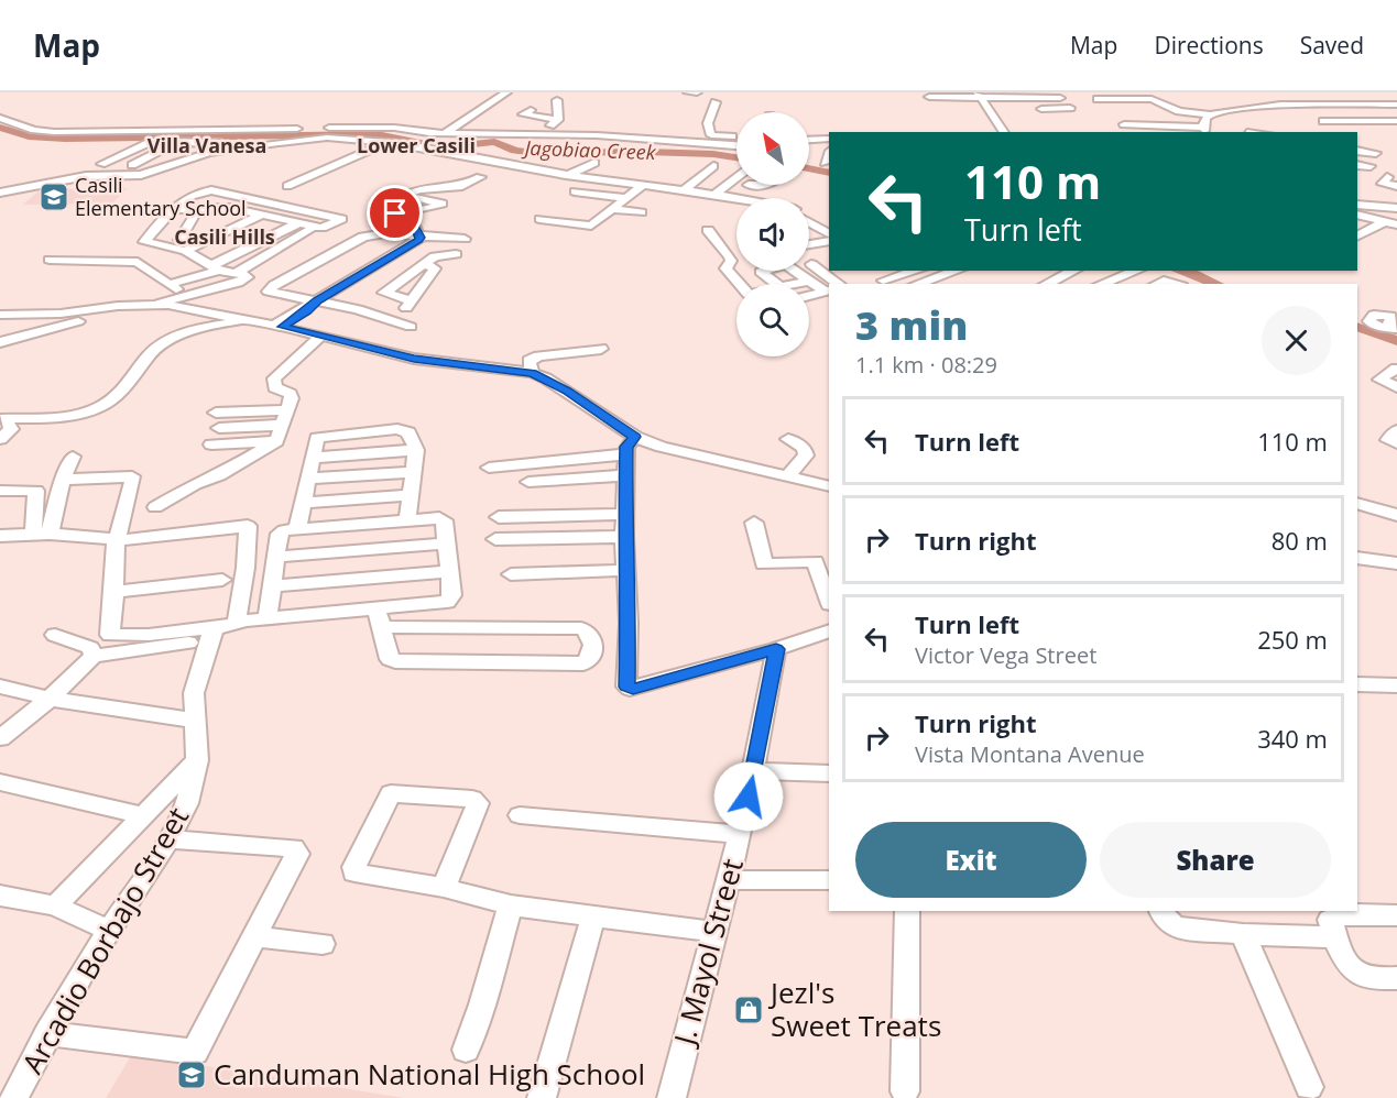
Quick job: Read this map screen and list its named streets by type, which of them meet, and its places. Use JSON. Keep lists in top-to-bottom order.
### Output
{
  "streets": {
    "street": ["Arcadio Borbajo Street", "J. Mayol Street"]
  },
  "districts": ["Villa Vanesa", "Lower Casili", "Casili Hills"],
  "water": ["Jagobiao Creek"],
  "places": {
    "school or university": ["Casili Elementary School", "Canduman National High School"],
    "shop": ["Jezl's Sweet Treats"]
  },
  "north": "top left",
  "page": {
    "header": "Map",
    "nav": ["Map", "Directions", "Saved"],
    "turn": ["110 m", "Turn left"],
    "heading": ["3 min", "1.1 km · 08:29"],
    "list": [
      {
        "name": "Turn left",
        "value": "110 m"
      },
      {
        "name": "Turn right",
        "value": "80 m"
      },
      {
        "name": "Turn left",
        "note": "Victor Vega Street",
        "value": "250 m"
      },
      {
        "name": "Turn right",
        "note": "Vista Montana Avenue",
        "value": "340 m"
      }
    ],
    "buttons": ["Exit", "Share"]
  }
}
